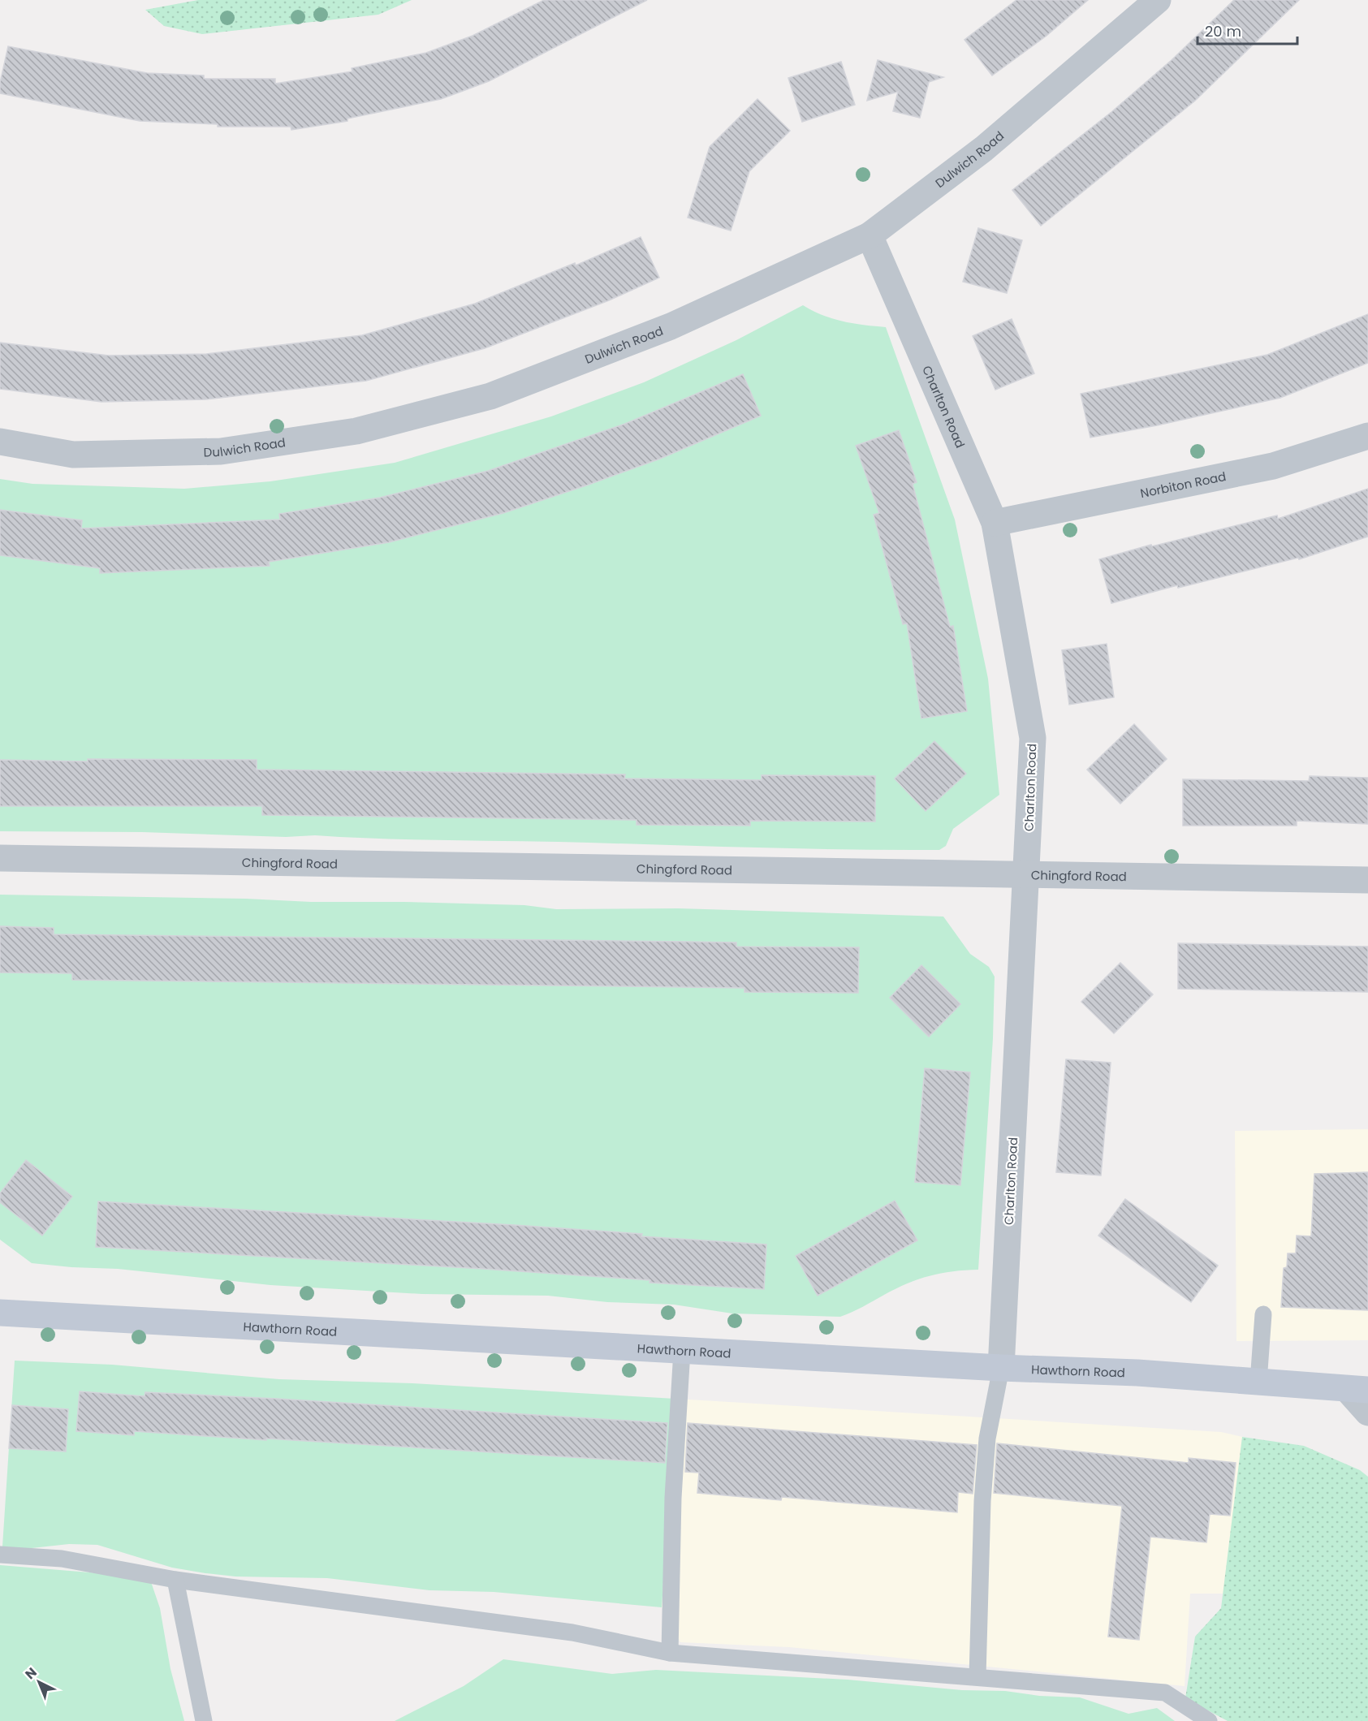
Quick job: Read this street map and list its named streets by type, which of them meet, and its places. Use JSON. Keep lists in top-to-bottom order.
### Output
{
  "streets": {
    "street": [
      "Dulwich Road",
      "Charlton Road",
      "Norbiton Road",
      "Chingford Road",
      "Hawthorn Road"
    ]
  },
  "crossings": [
    ["Dulwich Road", "Charlton Road"],
    ["Charlton Road", "Norbiton Road"],
    ["Charlton Road", "Chingford Road"],
    ["Charlton Road", "Hawthorn Road"]
  ],
  "scale_bar": "20 m",
  "north": "top left"
}
